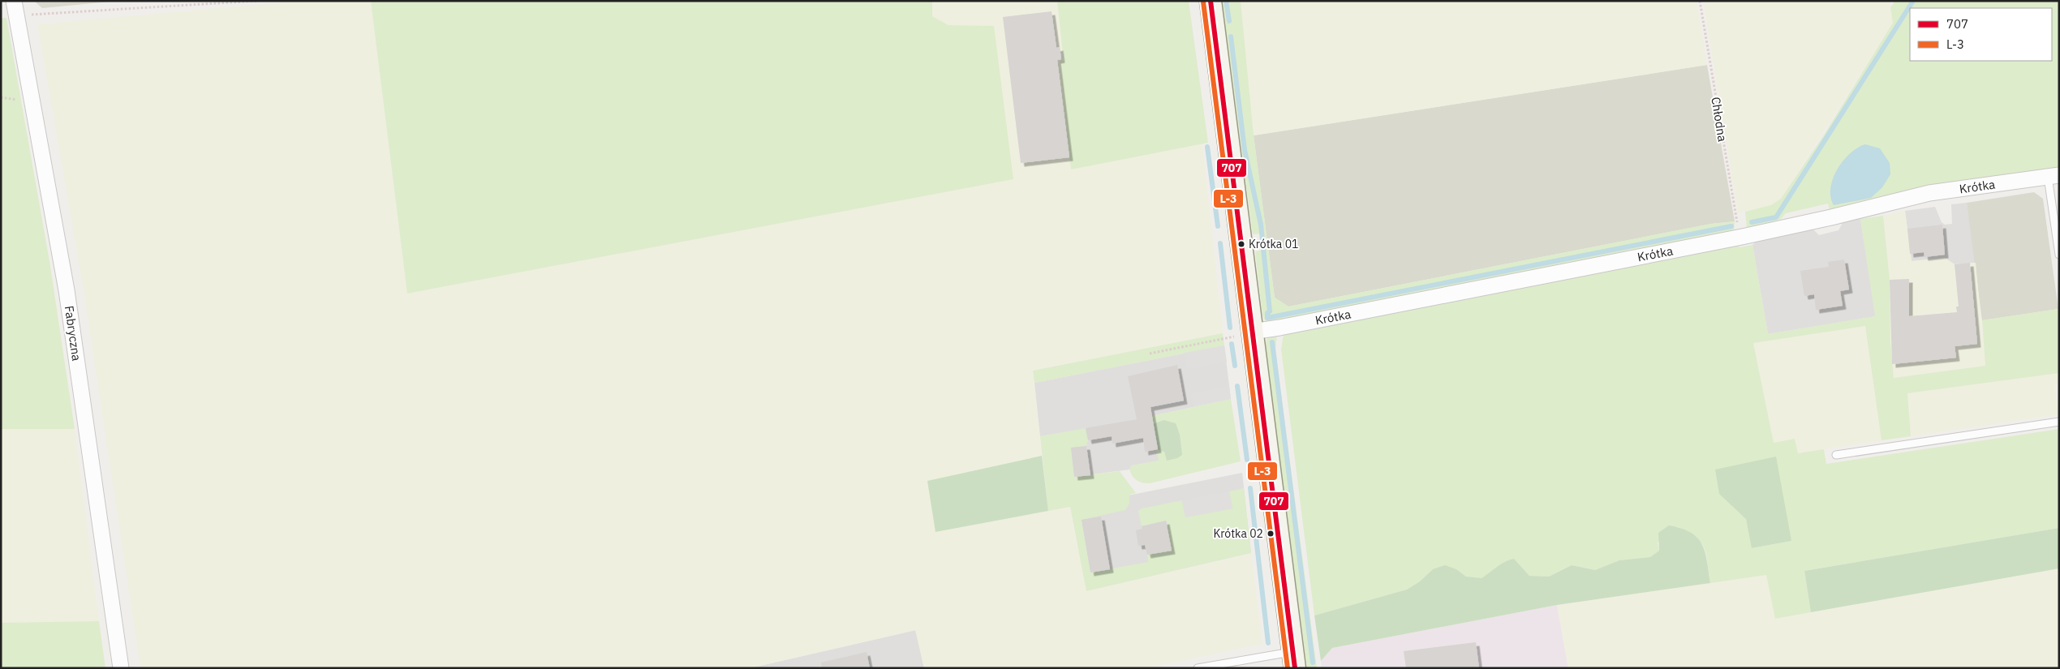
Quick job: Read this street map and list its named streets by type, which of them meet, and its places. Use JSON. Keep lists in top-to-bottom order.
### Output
{
  "streets": {
    "street": ["Krótka", "Fabryczna"],
    "path": ["Chłodna"]
  },
  "crossings": [
    ["Chłodna", "Krótka"]
  ],
  "places": ["Krótka 01", "Krótka 02"],
  "lines": ["transit line 707", "transit line L-3"],
  "legend": ["707", "L-3"]
}
